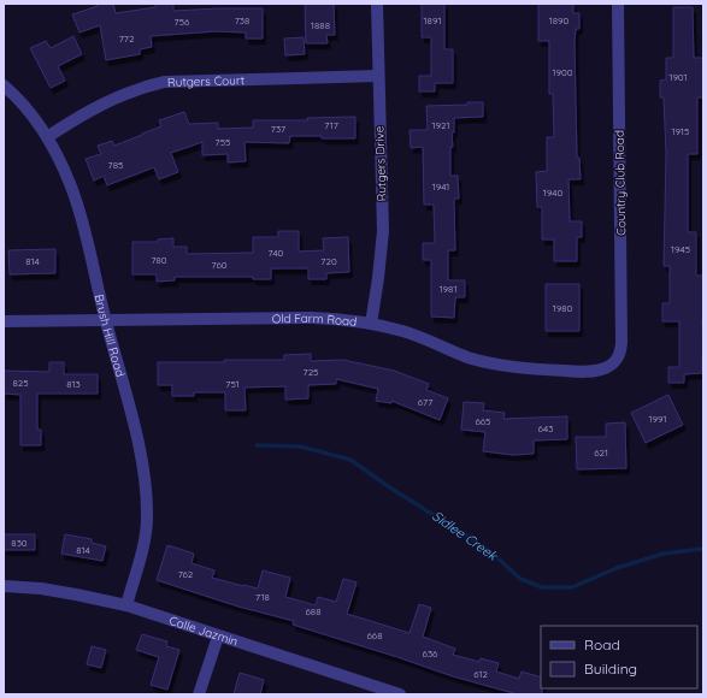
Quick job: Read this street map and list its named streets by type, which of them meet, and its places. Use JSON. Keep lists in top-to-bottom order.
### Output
{
  "streets": {
    "street": [
      "Rutgers Court",
      "Rutgers Drive",
      "Country Club Road",
      "Old Farm Road",
      "Brush Hill Road",
      "Calle Jazmin"
    ]
  },
  "crossings": [
    ["Rutgers Court", "Rutgers Drive"],
    ["Rutgers Court", "Brush Hill Road"],
    ["Rutgers Drive", "Old Farm Road"],
    ["Country Club Road", "Old Farm Road"],
    ["Old Farm Road", "Brush Hill Road"],
    ["Brush Hill Road", "Calle Jazmin"]
  ],
  "water": ["Sidlee Creek"],
  "house_numbers": [
    "738",
    "1891",
    "1890",
    "756",
    "1888",
    "772",
    "1900",
    "1901",
    "717",
    "1921",
    "737",
    "1915",
    "755",
    "785",
    "1941",
    "1940",
    "1945",
    "740",
    "780",
    "814",
    "720",
    "760",
    "1981",
    "1980",
    "725",
    "825",
    "813",
    "751",
    "677",
    "1991",
    "665",
    "643",
    "621",
    "830",
    "814",
    "762",
    "718",
    "688",
    "668",
    "636",
    "612"
  ],
  "legend": ["Road", "Building"]
}
